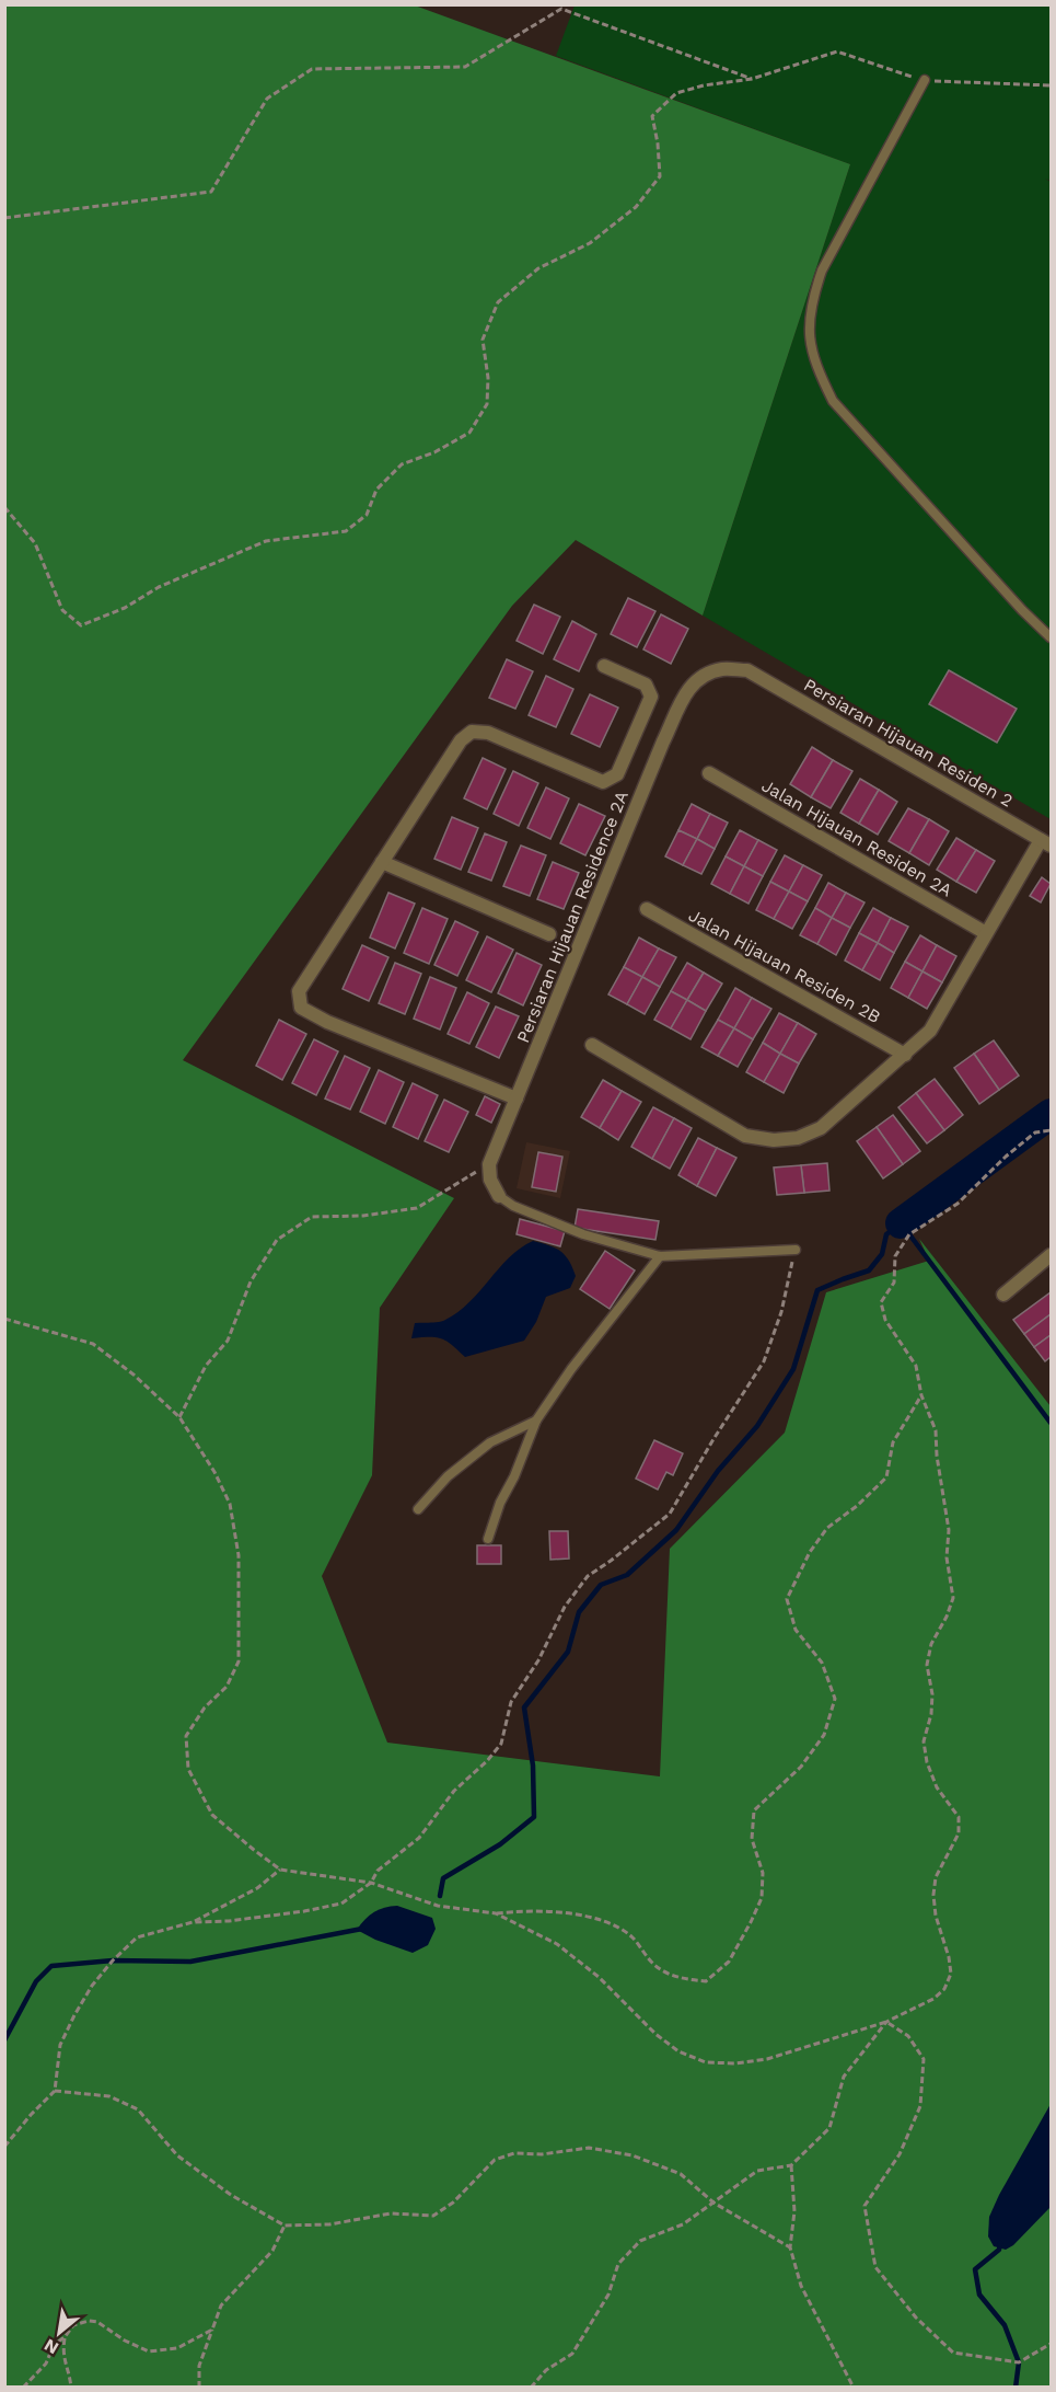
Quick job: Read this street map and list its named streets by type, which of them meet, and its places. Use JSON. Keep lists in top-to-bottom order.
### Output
{
  "streets": {
    "street": [
      "Persiaran Hijauan Residen 2",
      "Jalan Hijauan Residen 2A",
      "Persiaran Hijauan Residence 2A",
      "Jalan Hijauan Residen 2B"
    ]
  },
  "crossings": [
    ["Persiaran Hijauan Residen 2", "Persiaran Hijauan Residence 2A"]
  ],
  "north": "bottom left"
}
